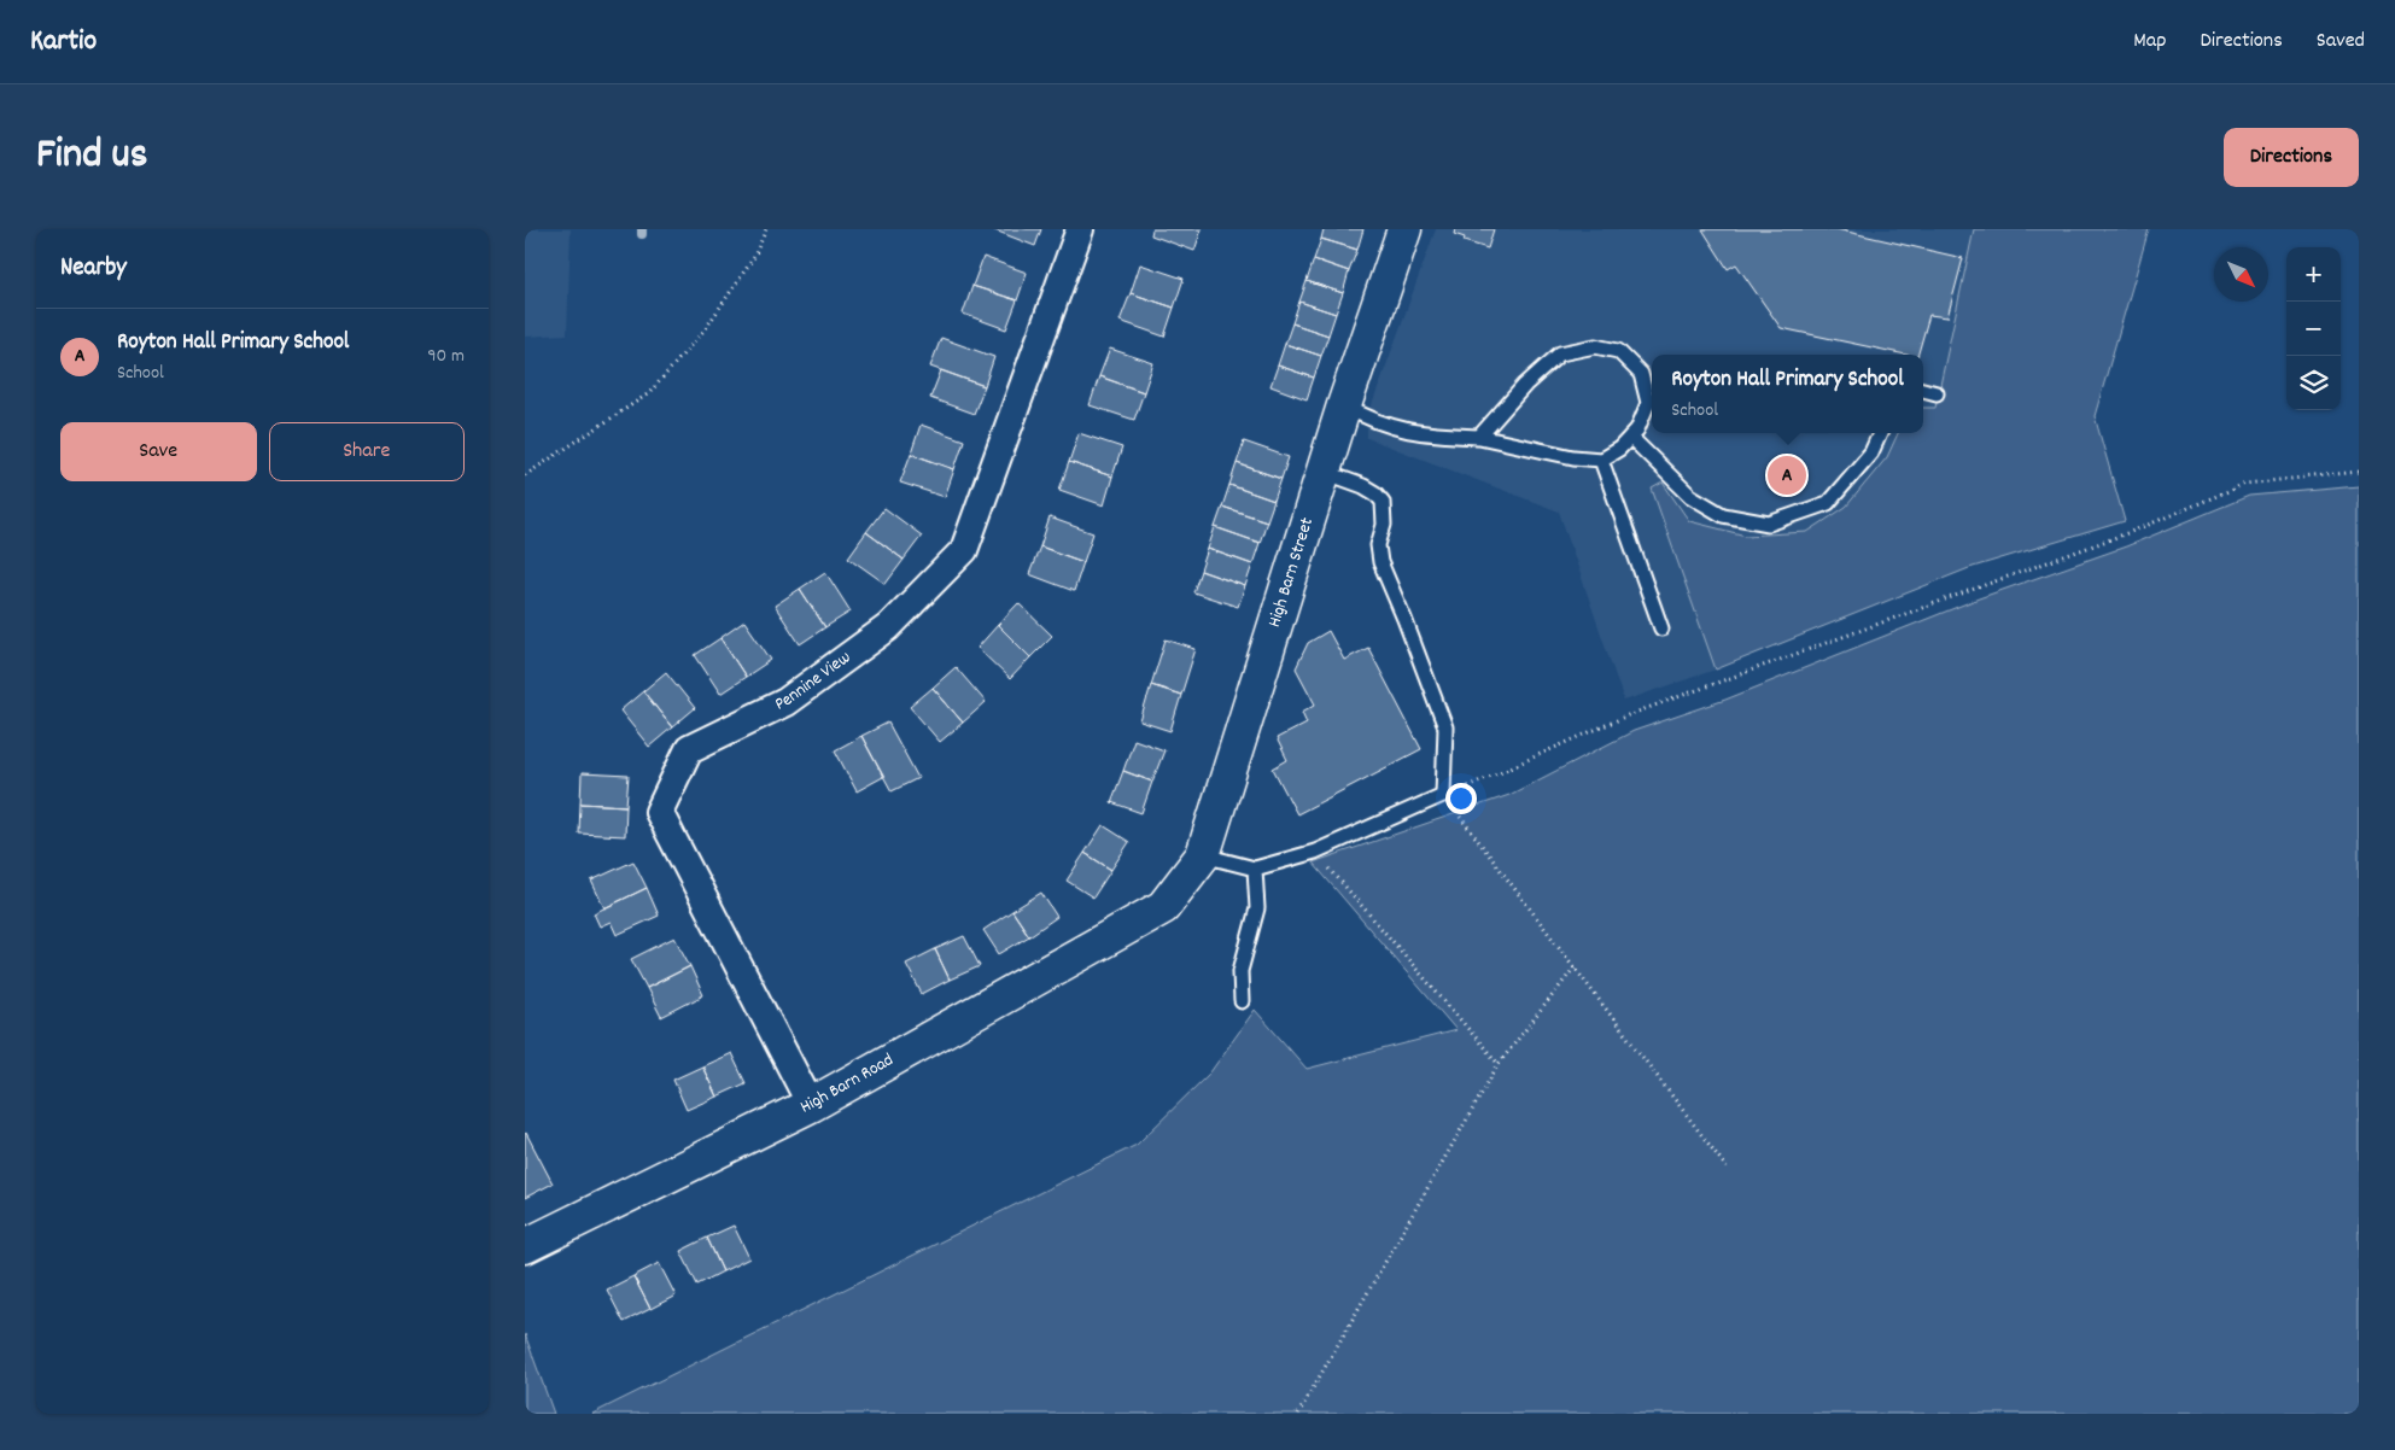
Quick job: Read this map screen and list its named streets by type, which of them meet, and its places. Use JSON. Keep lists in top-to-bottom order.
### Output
{
  "streets": {
    "street": ["High Barn Street", "Pennine View", "High Barn Road"]
  },
  "crossings": [
    ["High Barn Street", "High Barn Road"],
    ["Pennine View", "High Barn Road"]
  ],
  "north": "bottom right",
  "page": {
    "header": "Kartio",
    "nav": ["Map", "Directions", "Saved"],
    "title": "Find us",
    "buttons": [
      "Directions",
      ["Save", "Share"]
    ],
    "heading": "Nearby",
    "map_buttons": ["+", "−"],
    "list": [
      {
        "mark": "A",
        "name": "Royton Hall Primary School",
        "note": "School",
        "value": "90 m"
      }
    ],
    "popup": ["Royton Hall Primary School", "School"],
    "pins": "A"
  }
}
